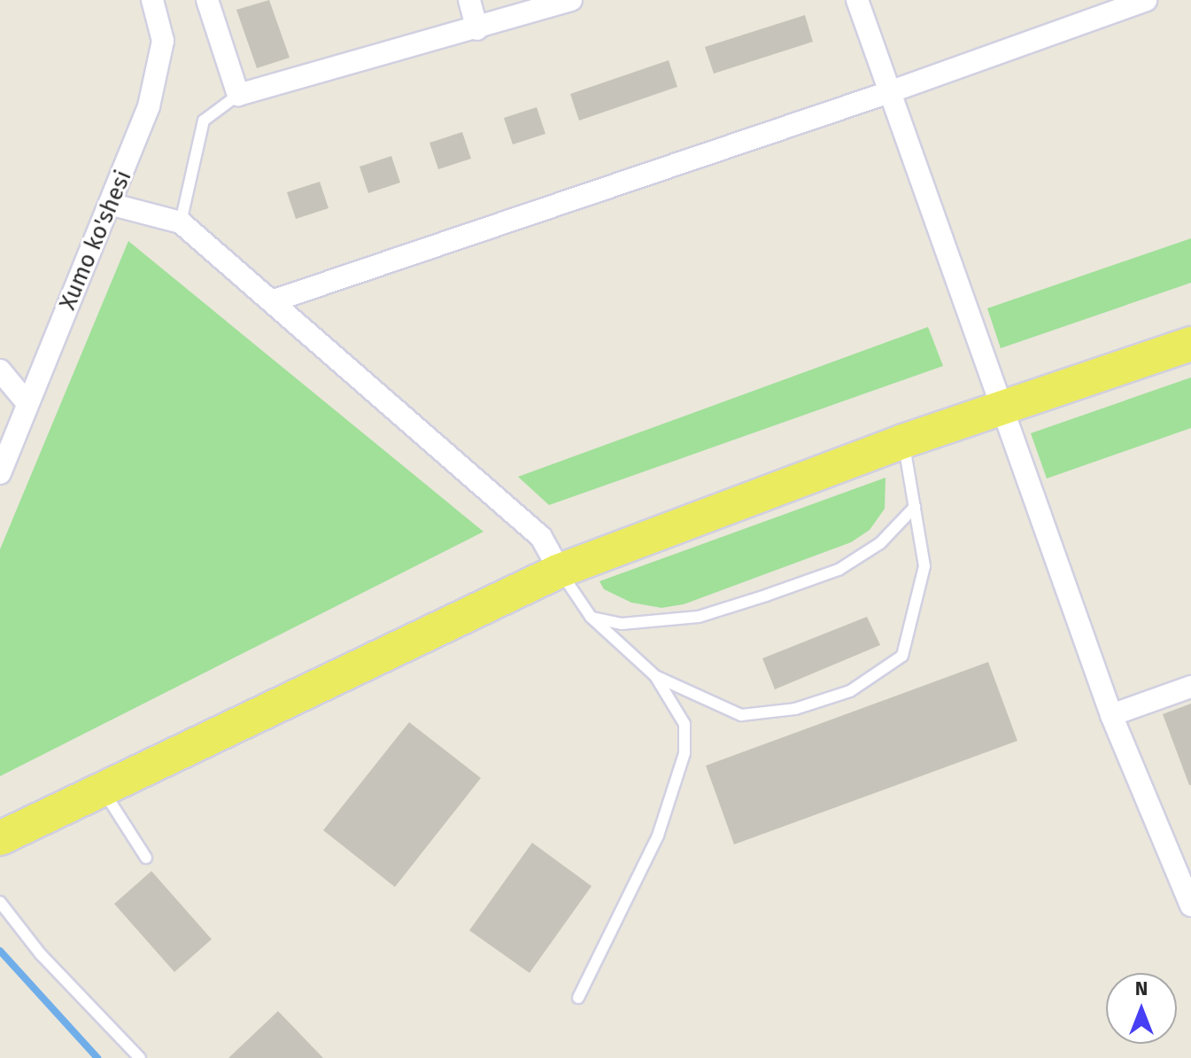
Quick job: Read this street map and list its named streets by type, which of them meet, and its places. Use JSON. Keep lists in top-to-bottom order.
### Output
{
  "streets": {
    "street": ["Xumo ko'shesi"]
  },
  "north": "top"
}
